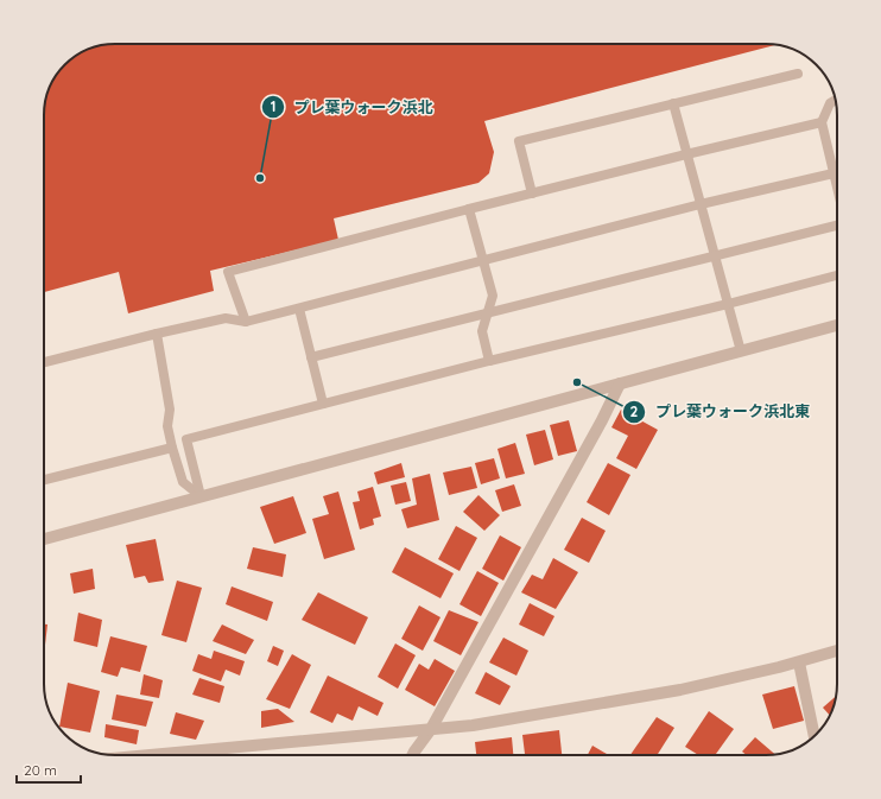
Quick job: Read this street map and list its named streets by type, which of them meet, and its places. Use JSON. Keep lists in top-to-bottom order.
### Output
{
  "places": ["プレ葉ウォーク浜北", "プレ葉ウォーク浜北東"],
  "scale_bar": "20 m"
}
